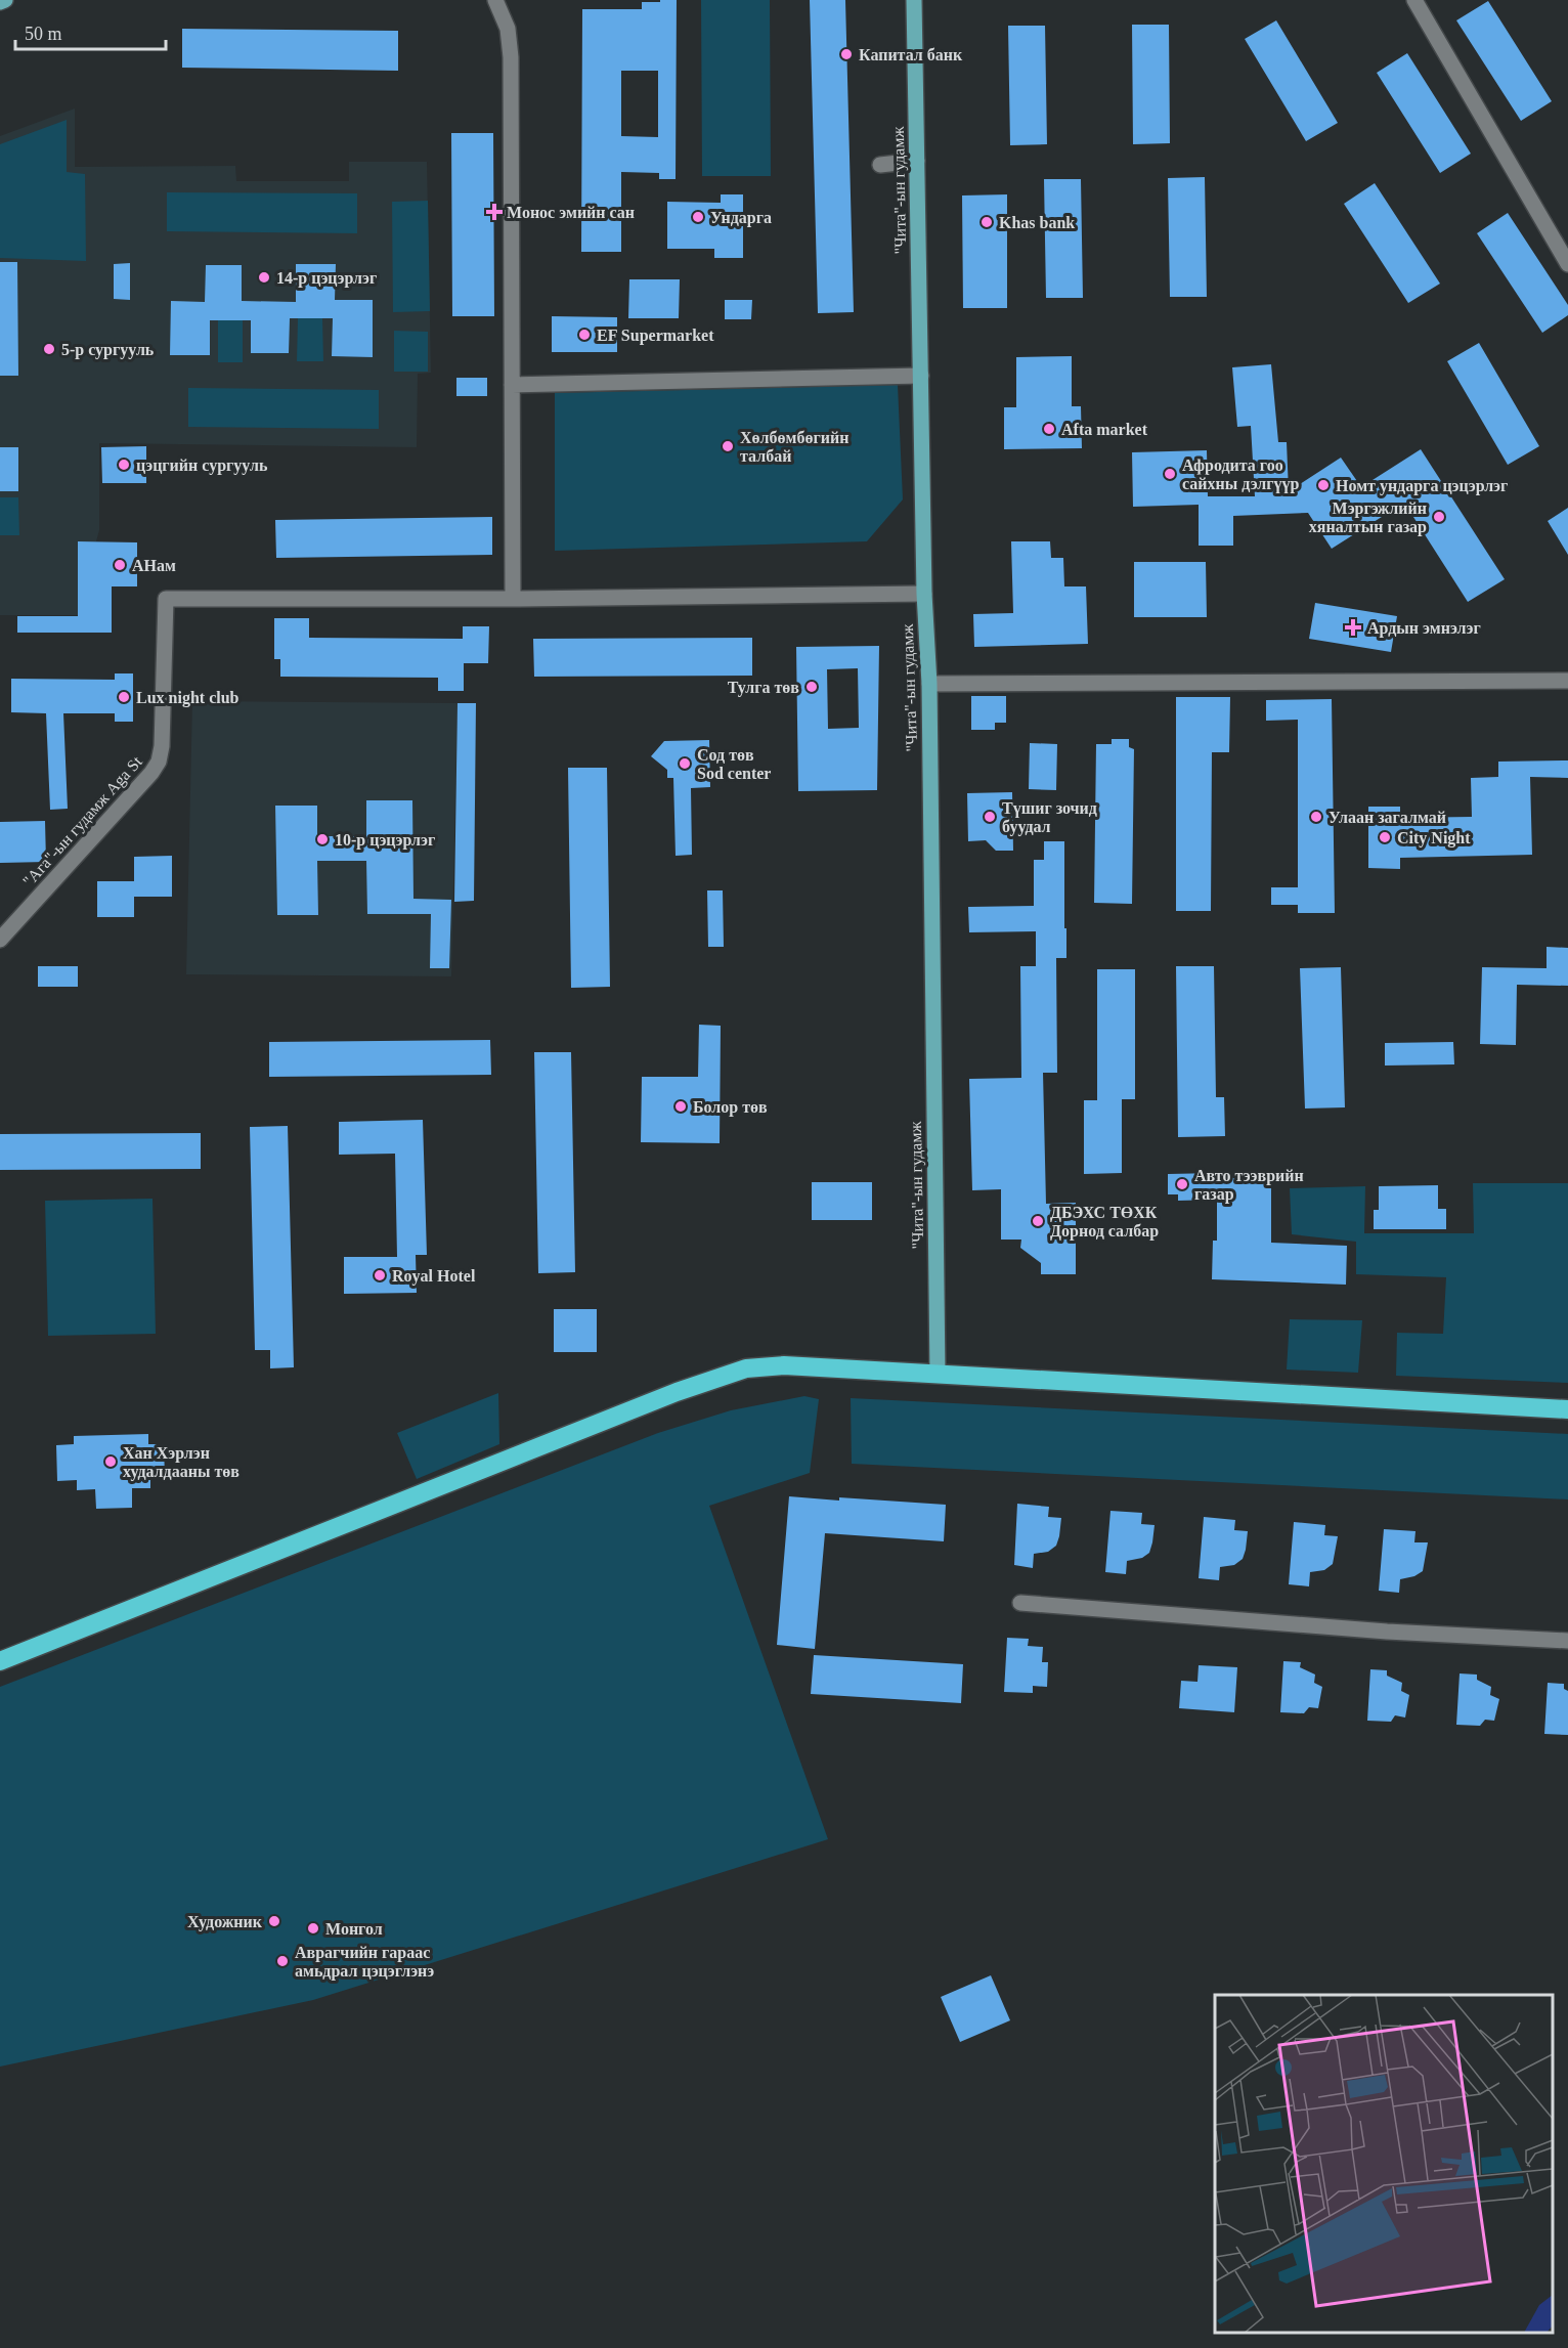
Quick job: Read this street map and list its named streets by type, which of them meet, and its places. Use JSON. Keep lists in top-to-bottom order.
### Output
{
  "streets": {
    "main road": ["\"Чита\"-ын гудамж"],
    "street": ["\"Ага\"-ын гудамж Aga St"]
  },
  "places": {
    "other": [
      "Капитал банк",
      "Ундарга",
      "Khas bank",
      "14-р цэцэрлэг",
      "EF Supermarket",
      "5-р сургууль",
      "Afta market",
      "Хөлбөмбөгийн талбай",
      "цэцгийн сургууль",
      "Афродита гоо сайхны дэлгүүр",
      "Номт ундарга цэцэрлэг",
      "Мэргэжлийн хяналтын газар",
      "АНам",
      "Тулга төв",
      "Lux night club",
      "Сод төв Sod center",
      "Түшиг зочид буудал",
      "Улаан загалмай",
      "City Night",
      "10-р цэцэрлэг",
      "Болор төв",
      "Авто тээврийн газар",
      "ДБЭХС ТӨХК Дорнод салбар",
      "Royal Hotel",
      "Хан Хэрлэн худалдааны төв",
      "Художник",
      "Монгол",
      "Аврагчийн гараас амьдрал цэцэглэнэ"
    ],
    "health": ["Монос эмийн сан", "Ардын эмнэлэг"]
  },
  "scale_bar": "50 m"
}
